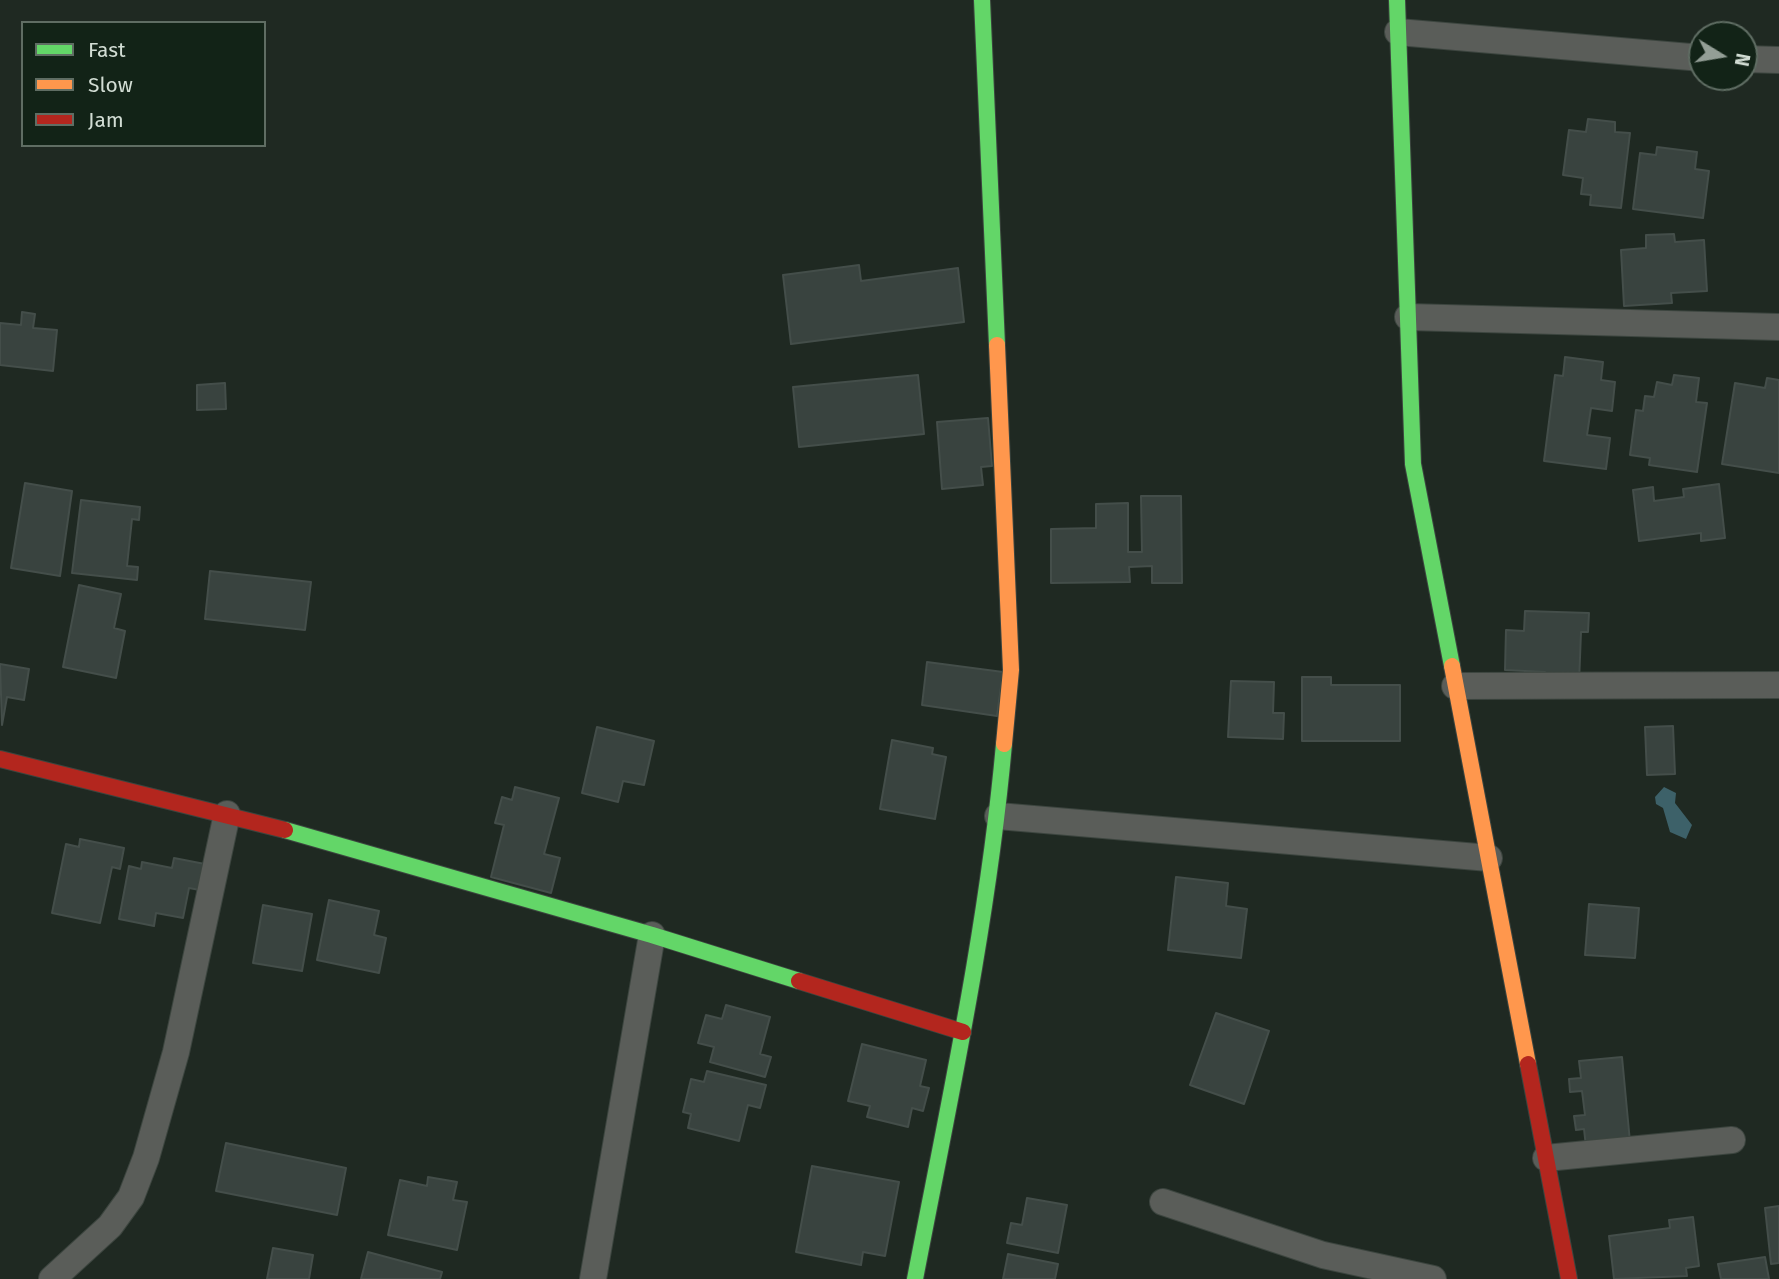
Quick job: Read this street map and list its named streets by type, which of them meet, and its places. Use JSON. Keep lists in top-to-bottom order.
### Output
{
  "legend": ["Fast", "Slow", "Jam"],
  "north": "right"
}
